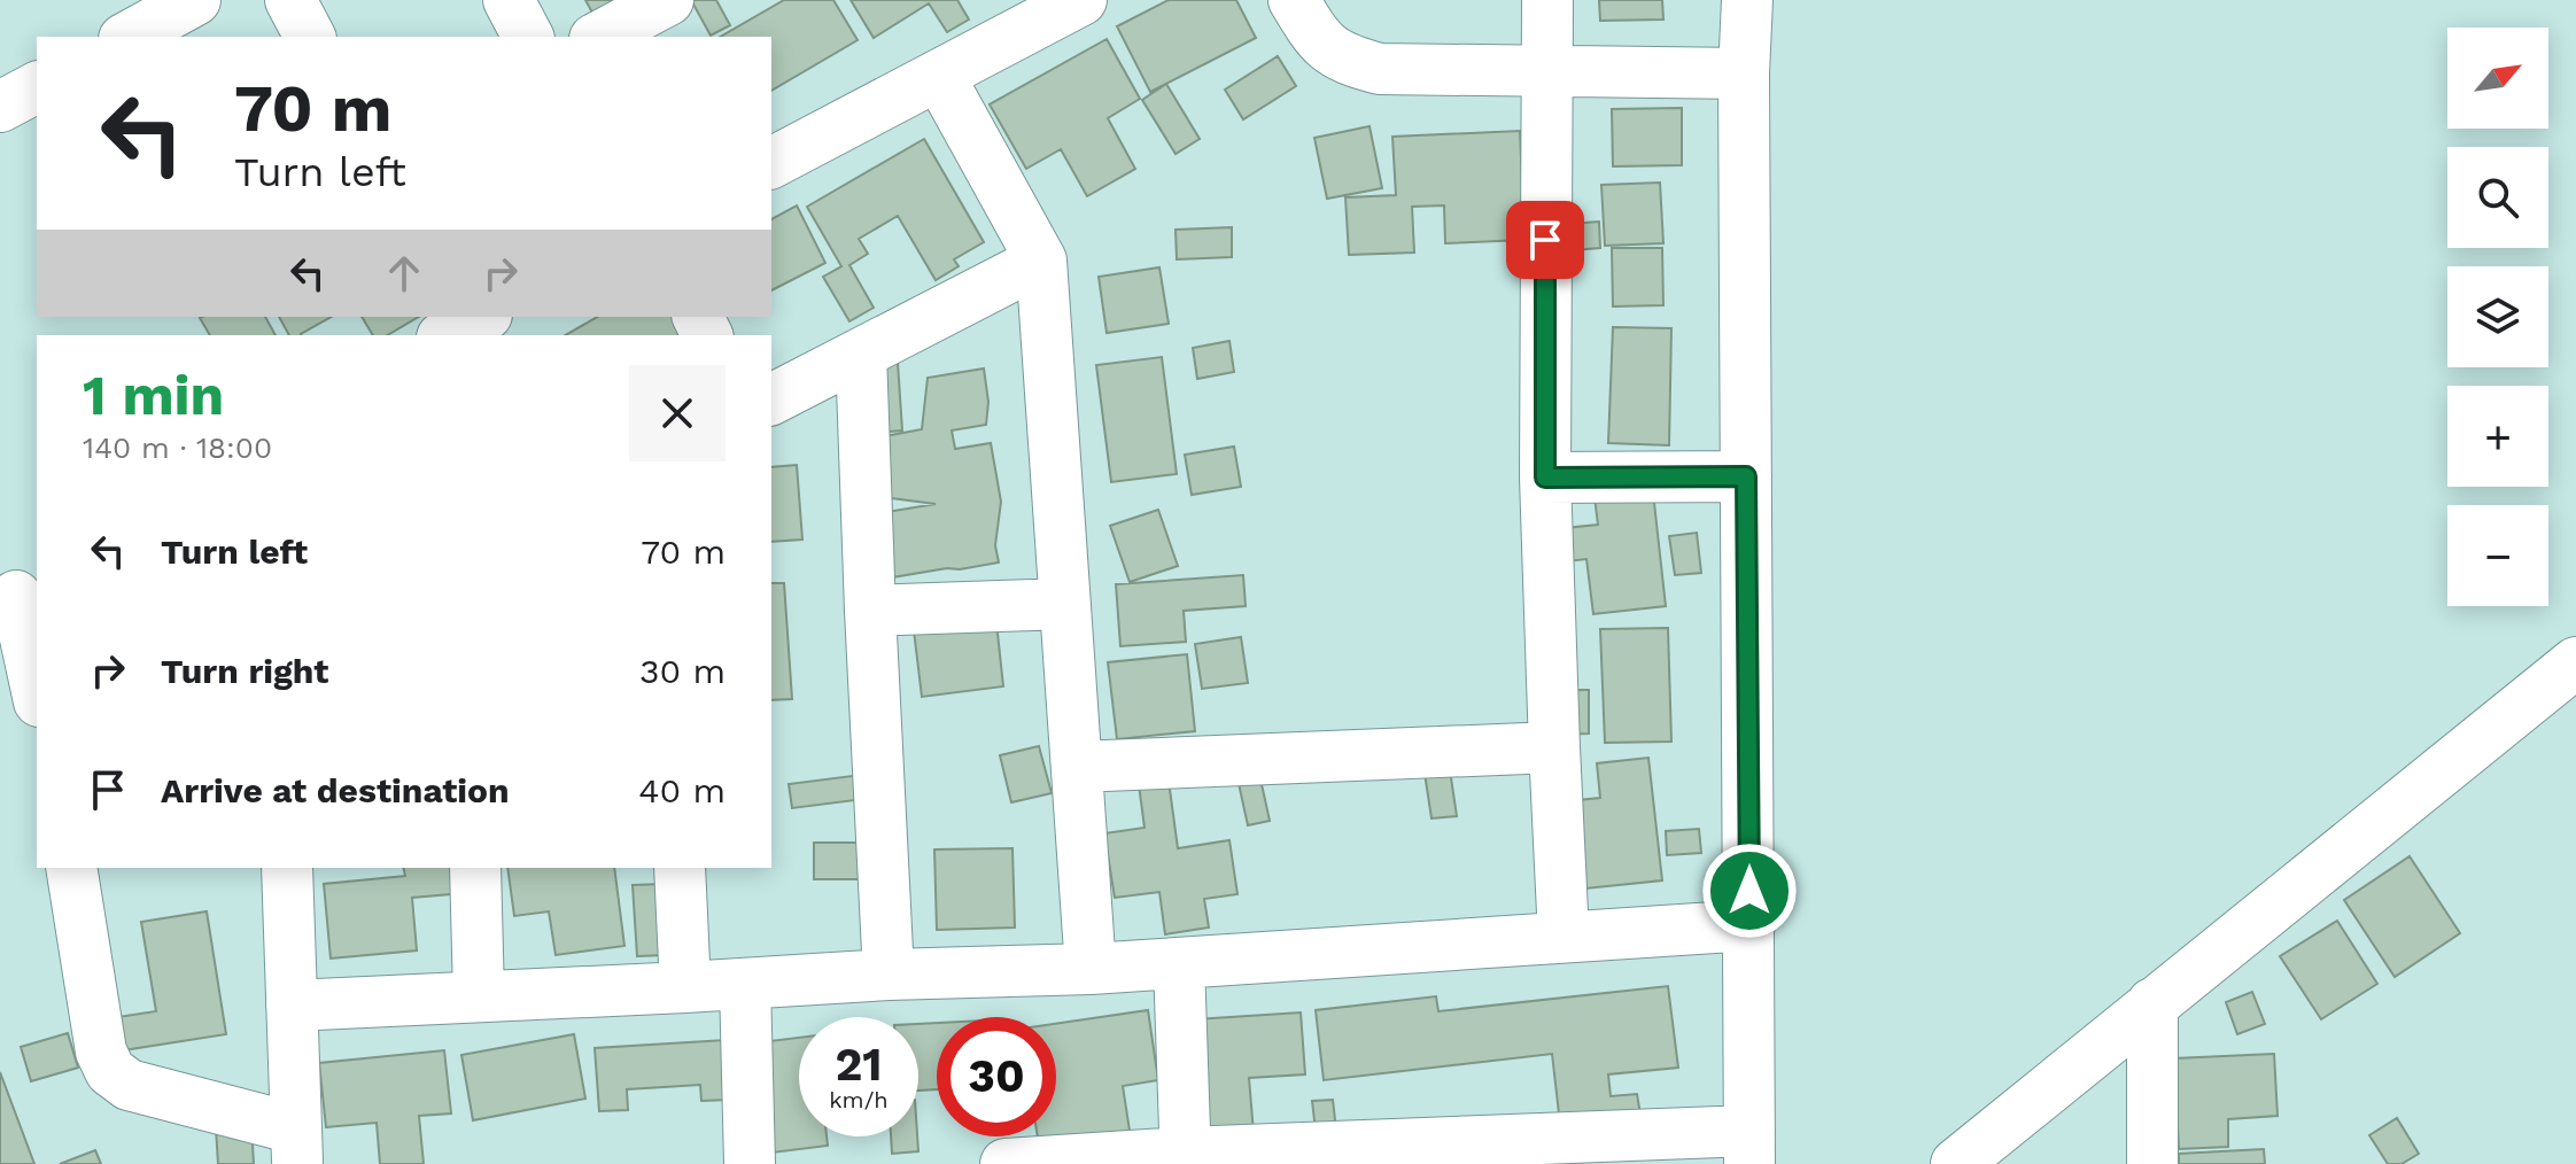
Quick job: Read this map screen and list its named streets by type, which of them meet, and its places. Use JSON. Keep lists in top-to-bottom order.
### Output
{
  "north": "top right",
  "page": {
    "map_buttons": ["+", "−"],
    "turn": ["70 m", "Turn left"],
    "heading": ["1 min", "140 m · 18:00"],
    "list": [
      {
        "name": "Turn left",
        "value": "70 m"
      },
      {
        "name": "Turn right",
        "value": "30 m"
      },
      {
        "name": "Arrive at destination",
        "value": "40 m"
      }
    ],
    "speed": "21 km/h",
    "limit": "30"
  }
}
